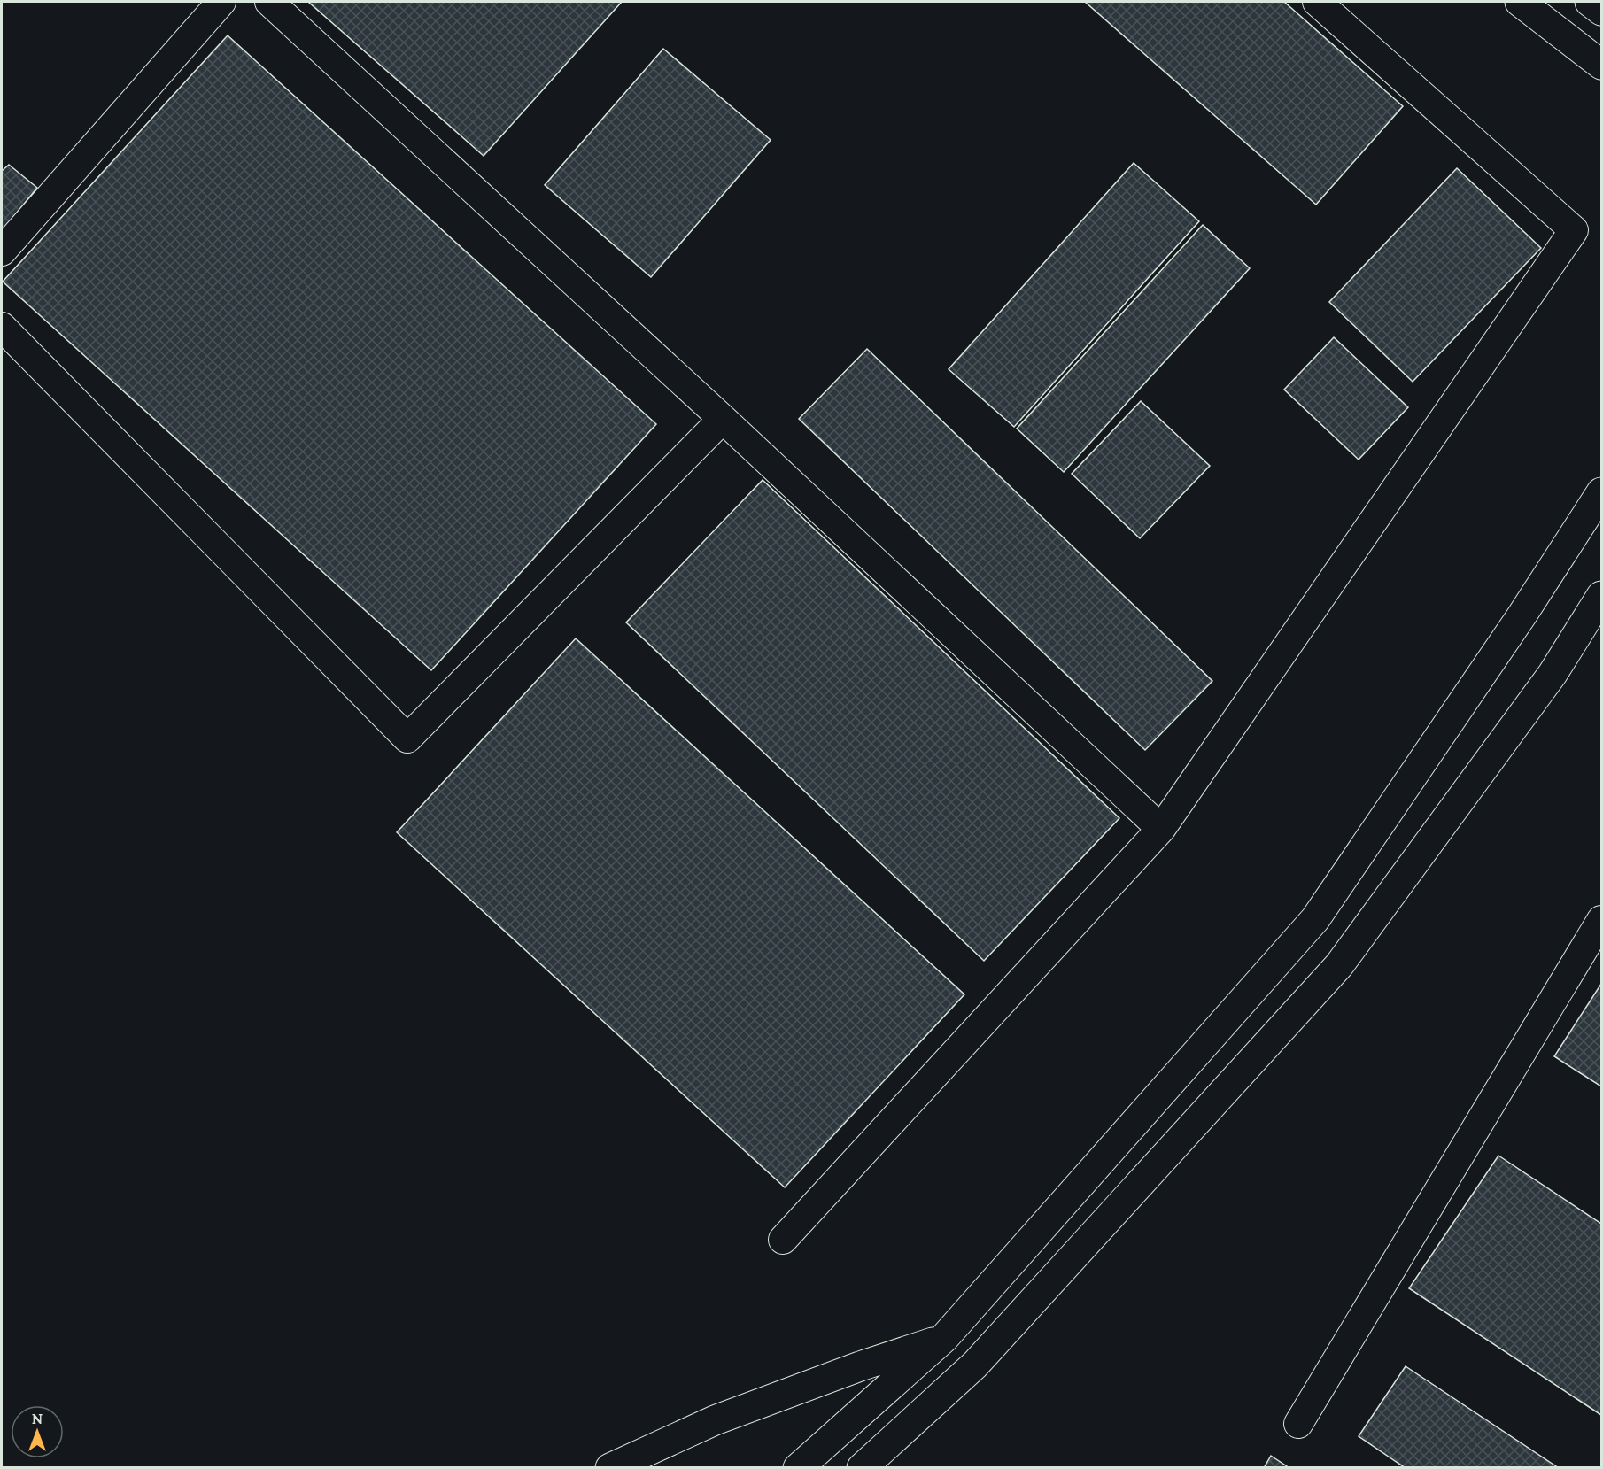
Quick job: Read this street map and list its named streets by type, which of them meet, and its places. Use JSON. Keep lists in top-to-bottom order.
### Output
{
  "north": "top"
}
